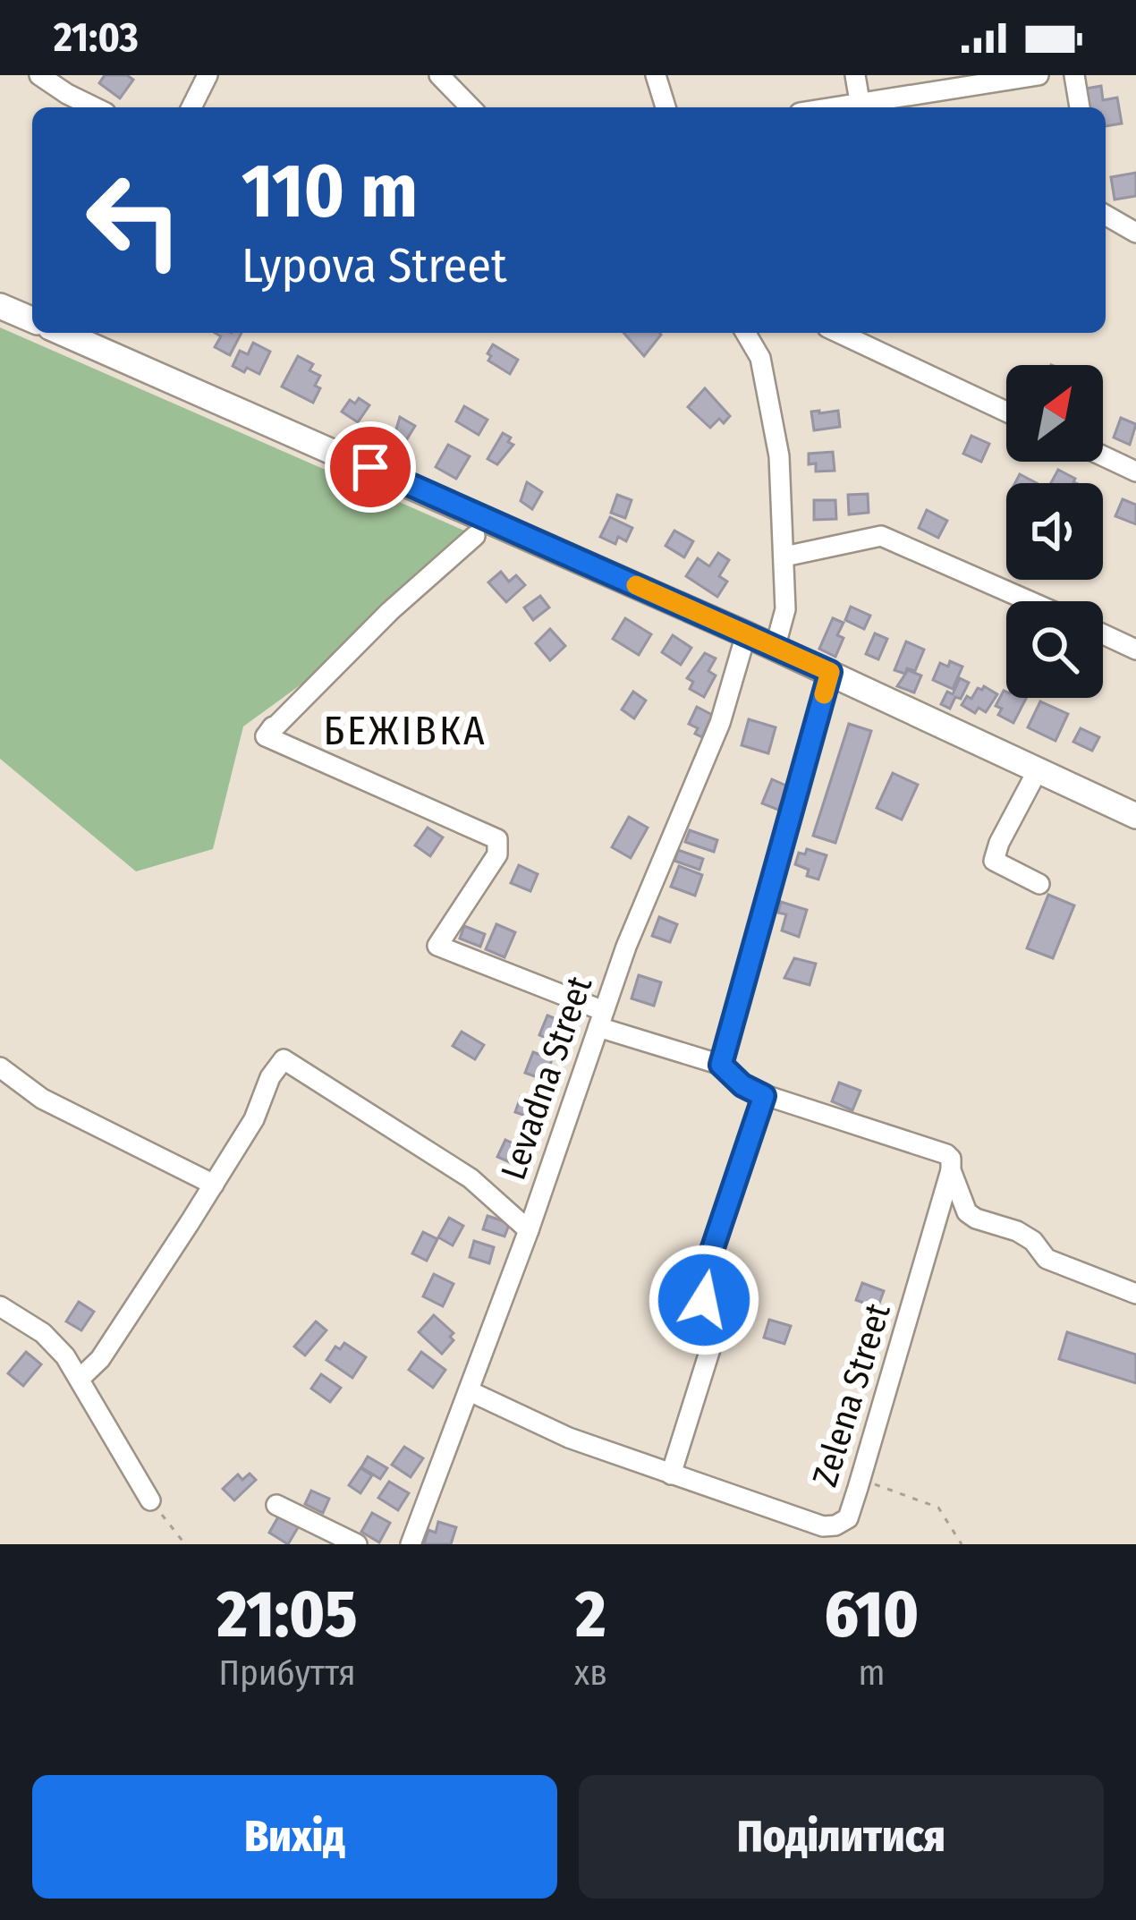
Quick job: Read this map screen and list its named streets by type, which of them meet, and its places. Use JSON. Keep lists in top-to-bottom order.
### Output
{
  "streets": {
    "street": ["Levadna Street", "Zelena Street"]
  },
  "crossings": [
    ["Levadna Street", "Zelena Street"]
  ],
  "districts": ["БЕЖІВКА"],
  "north": "top right",
  "page": {
    "status": "21:03",
    "turn": ["110 m", "Lypova Street"],
    "eta": [
      "21:05",
      "Прибуття",
      "2",
      "хв",
      "610",
      "m"
    ],
    "buttons": ["Вихід", "Поділитися"]
  }
}
